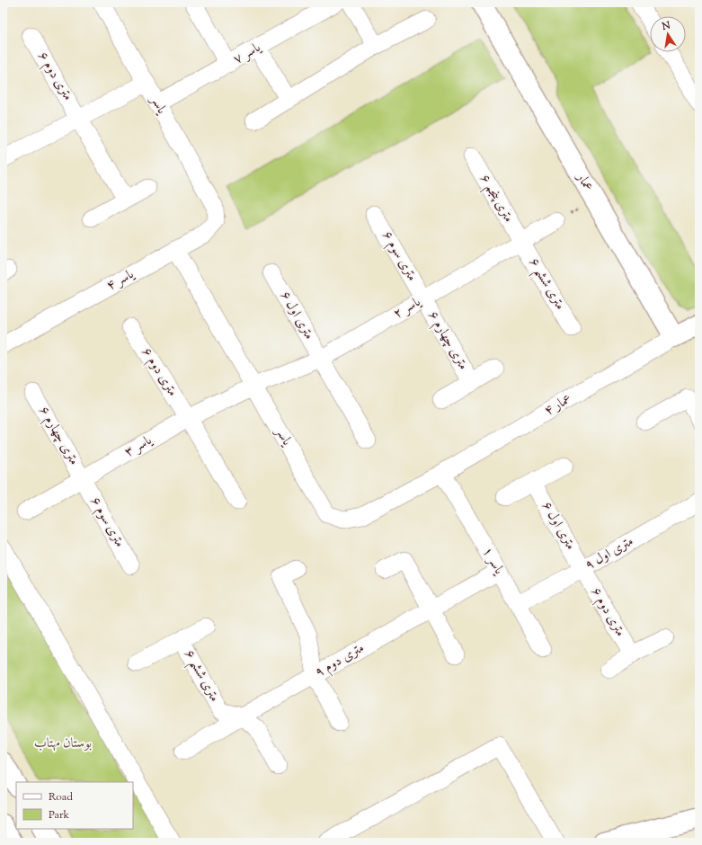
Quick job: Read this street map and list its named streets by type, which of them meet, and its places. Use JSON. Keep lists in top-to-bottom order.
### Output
{
  "streets": {
    "street": [
      "یاسر ۷",
      "۶ متری دوم",
      "یاسر",
      "عمار",
      "۶ متری پنجم",
      "۶ متری سوم",
      "یاسر ۴",
      "۶ متری ششم",
      "یاسر ۲",
      "۶ متری اول",
      "۶ متری چهارم",
      "عمار ۴",
      "یاسر ۳",
      "۹ متری اول",
      "یاسر ۱",
      "۹ متری دوم"
    ]
  },
  "crossings": [
    ["یاسر ۷", "یاسر"],
    ["۶ متری دوم", "۶ متری اول"],
    ["۶ متری دوم", "یاسر ۳"],
    ["۶ متری دوم", "۹ متری اول"],
    ["یاسر", "یاسر ۴"],
    ["یاسر", "یاسر ۲"],
    ["یاسر", "عمار ۴"],
    ["یاسر", "یاسر ۳"],
    ["یاسر", "یاسر ۱"],
    ["عمار", "عمار ۴"],
    ["۶ متری پنجم", "۶ متری ششم"],
    ["۶ متری پنجم", "یاسر ۲"],
    ["۶ متری سوم", "یاسر ۲"],
    ["۶ متری سوم", "۶ متری چهارم"],
    ["۶ متری سوم", "یاسر ۳"],
    ["۶ متری ششم", "یاسر ۲"],
    ["۶ متری ششم", "۹ متری دوم"],
    ["یاسر ۲", "۶ متری اول"],
    ["یاسر ۲", "۶ متری چهارم"],
    ["یاسر ۲", "یاسر ۳"],
    ["۶ متری اول", "۹ متری اول"],
    ["۶ متری چهارم", "یاسر ۳"],
    ["عمار ۴", "یاسر ۱"],
    ["۹ متری اول", "یاسر ۱"],
    ["یاسر ۱", "۹ متری دوم"]
  ],
  "parks": ["بوستان مهتاب"],
  "legend": ["Road", "Park"],
  "north": "top"
}
